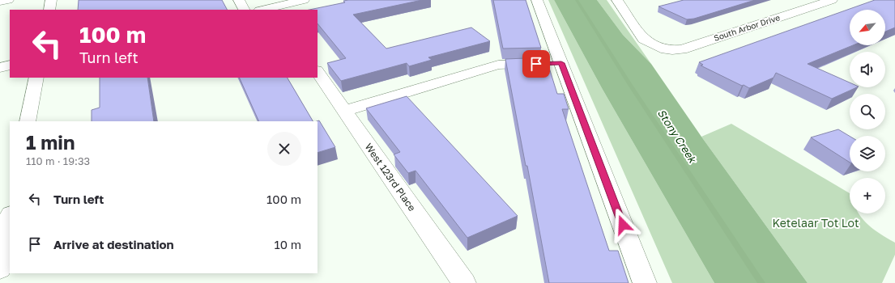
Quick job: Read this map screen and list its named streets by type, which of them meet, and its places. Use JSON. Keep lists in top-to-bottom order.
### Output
{
  "streets": {
    "street": ["South Arbor Drive", "West 123rd Place"]
  },
  "water": ["Stony Creek"],
  "parks": ["Ketelaar Tot Lot"],
  "north": "bottom left",
  "page": {
    "map_buttons": "+",
    "turn": ["100 m", "Turn left"],
    "heading": ["1 min", "110 m · 19:33"],
    "list": [
      {
        "name": "Turn left",
        "value": "100 m"
      },
      {
        "name": "Arrive at destination",
        "value": "10 m"
      }
    ]
  }
}
